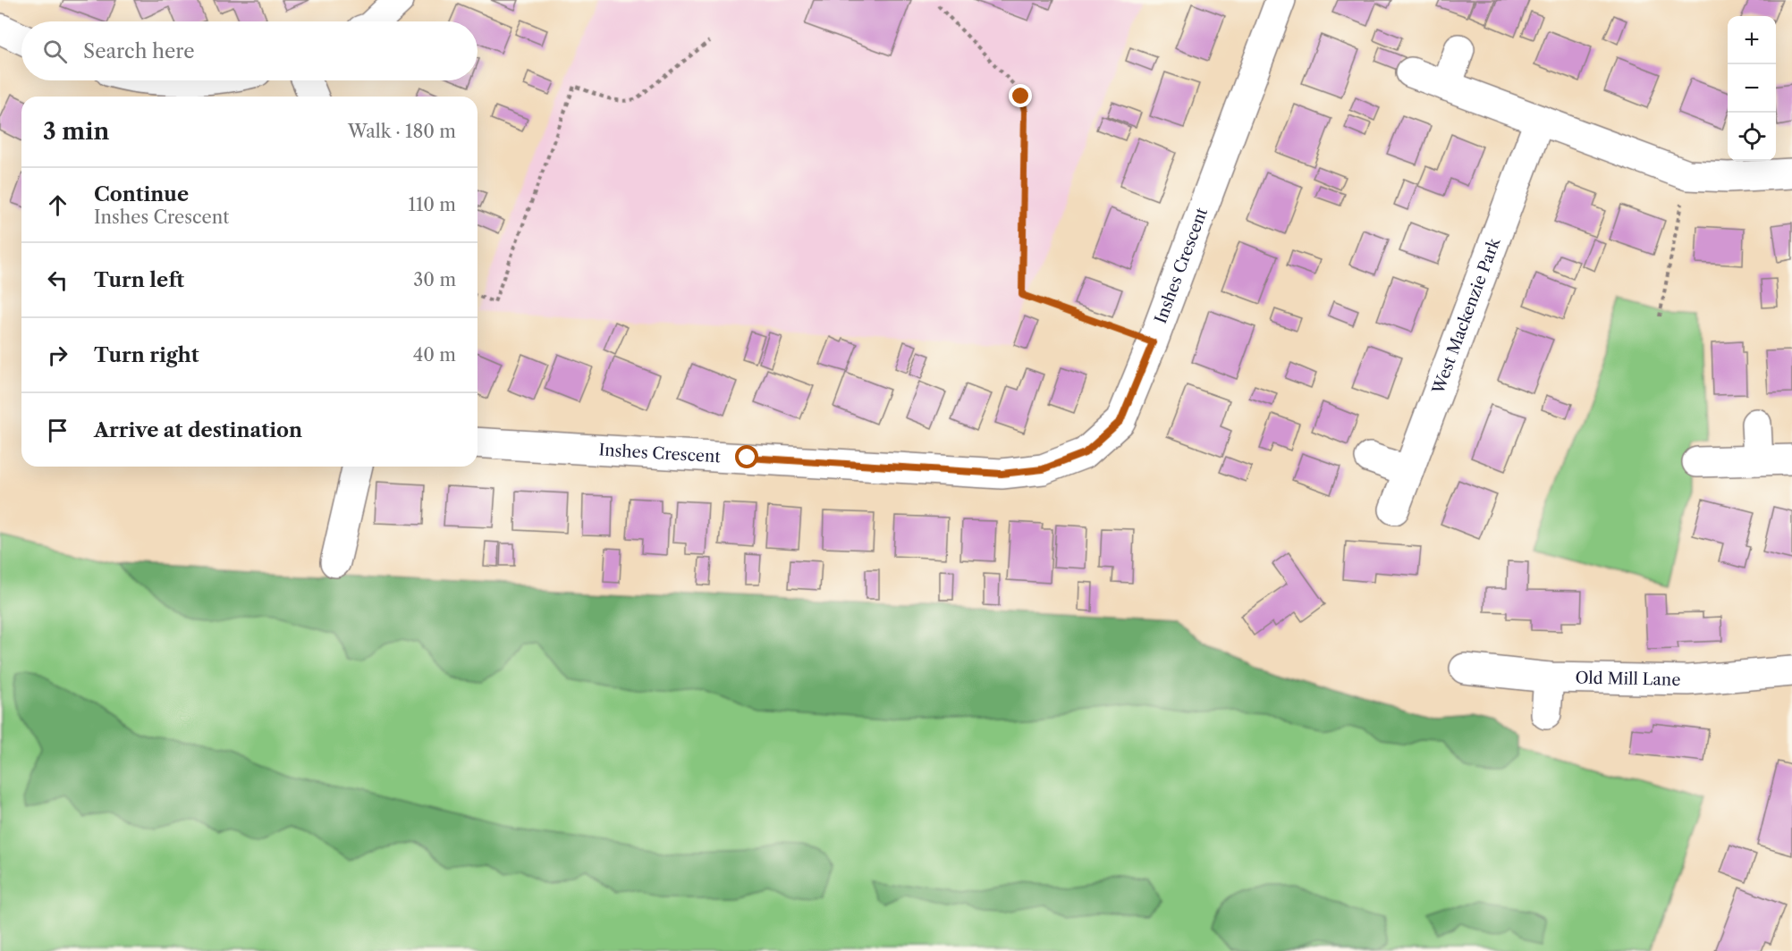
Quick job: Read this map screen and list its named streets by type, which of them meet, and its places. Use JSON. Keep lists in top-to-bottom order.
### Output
{
  "streets": {
    "street": ["Inshes Crescent", "West Mackenzie Park", "Old Mill Lane"]
  },
  "page": {
    "map_buttons": ["+", "−"],
    "search": "Search here",
    "heading": ["3 min", "Walk · 180 m"],
    "list": [
      ["Continue", "Inshes Crescent", "110 m"],
      ["Turn left", "30 m"],
      ["Turn right", "40 m"],
      "Arrive at destination"
    ]
  }
}
